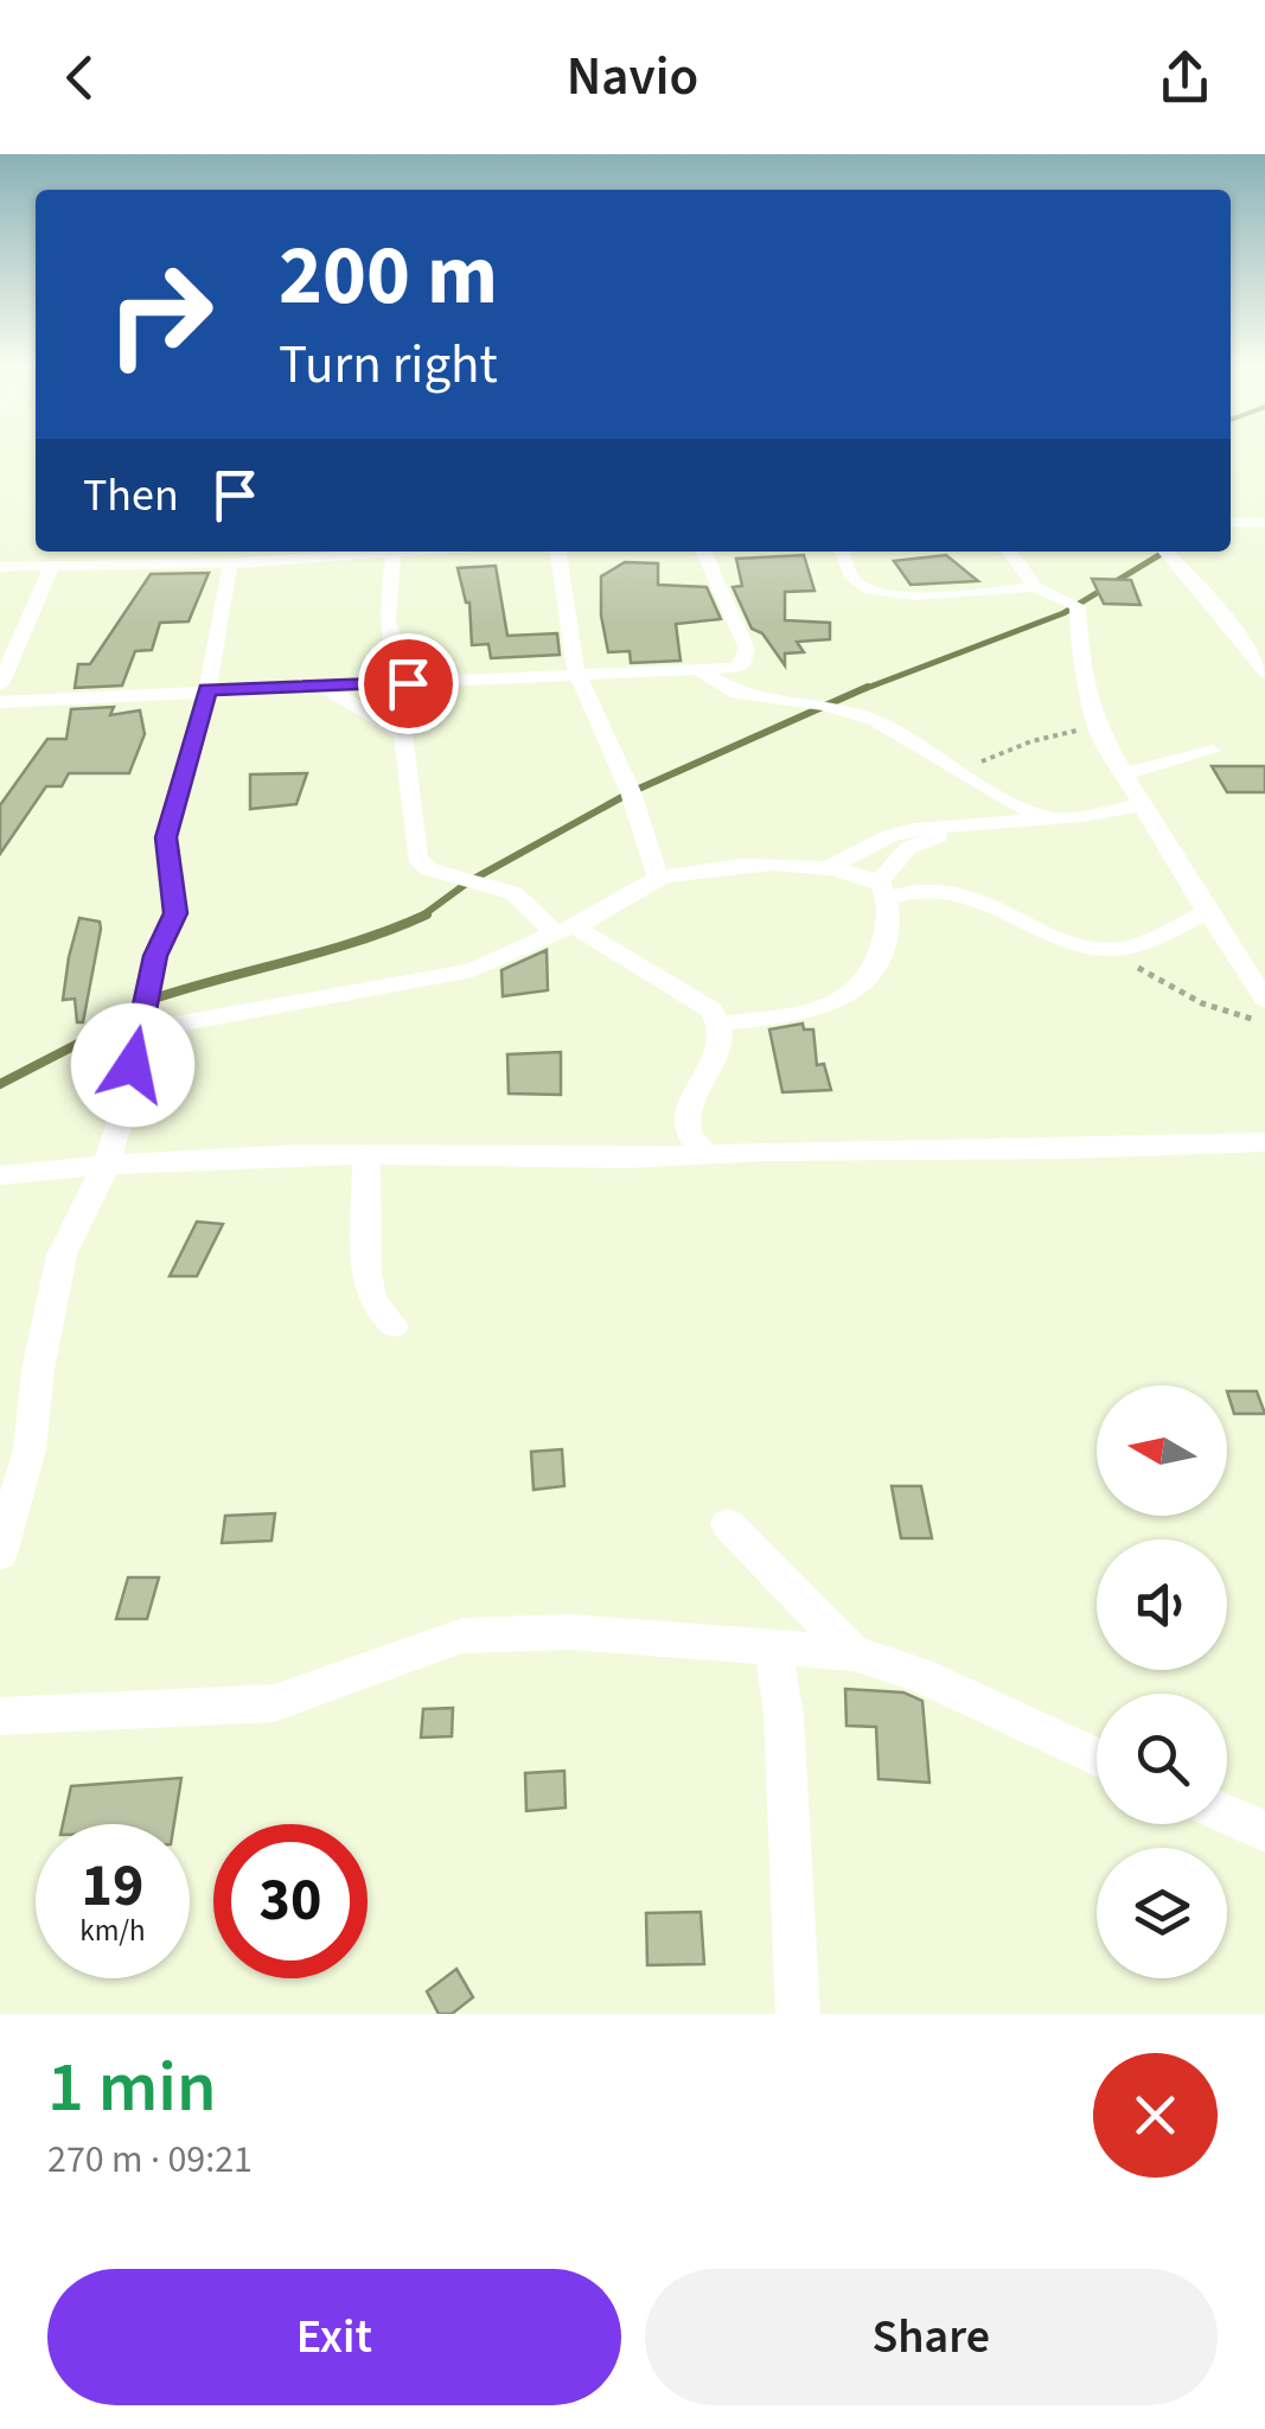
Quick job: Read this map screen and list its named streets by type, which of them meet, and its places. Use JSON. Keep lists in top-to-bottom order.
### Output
{
  "north": "left",
  "page": {
    "header": "Navio",
    "turn": ["200 m", "Turn right"],
    "then": "Then",
    "speed": "19 km/h",
    "limit": "30",
    "heading": ["1 min", "270 m · 09:21"],
    "buttons": ["Exit", "Share"]
  }
}
